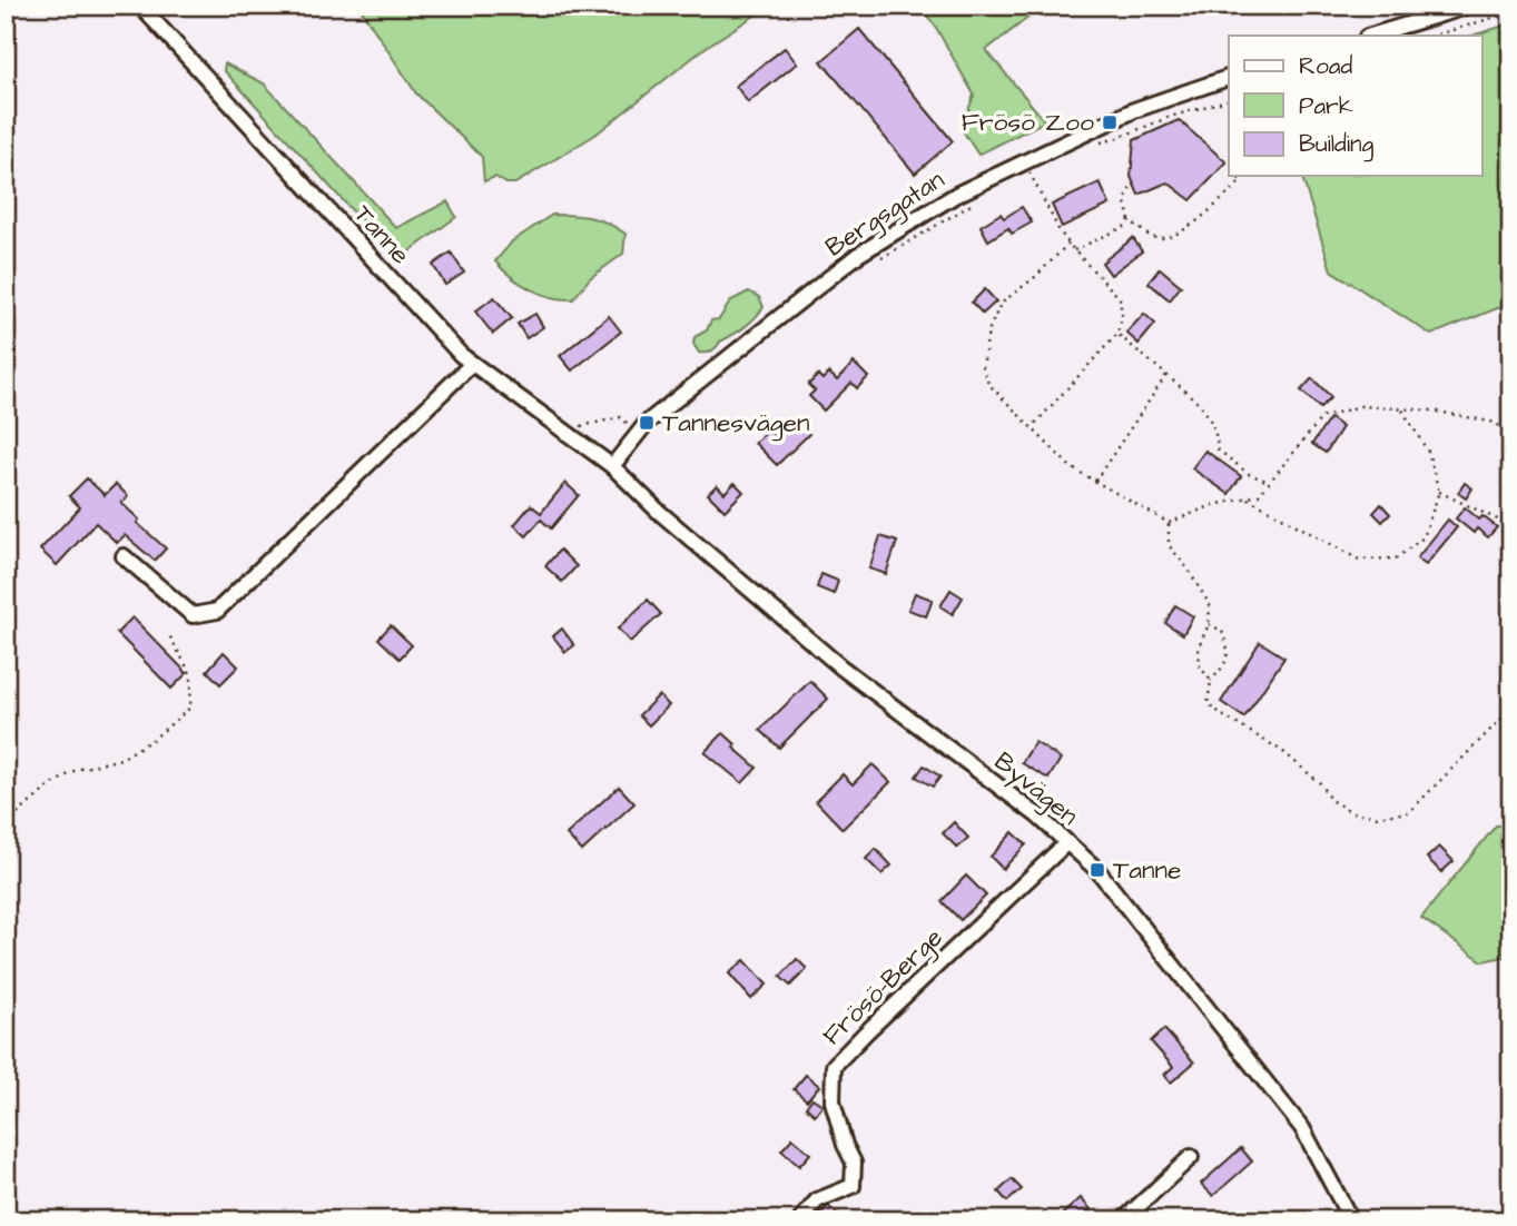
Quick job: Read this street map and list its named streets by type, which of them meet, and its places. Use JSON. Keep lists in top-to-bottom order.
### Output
{
  "streets": {
    "street": [
      "Bergsgatan",
      "Tanne",
      "Byvägen",
      "Frösö-Berge"
    ]
  },
  "crossings": [
    ["Bergsgatan", "Tanne"],
    ["Bergsgatan", "Byvägen"],
    ["Tanne", "Byvägen"],
    ["Byvägen", "Frösö-Berge"]
  ],
  "places": {
    "transit": ["Frösö Zoo", "Tannesvägen", "Tanne"]
  },
  "legend": ["Road", "Park", "Building"]
}
